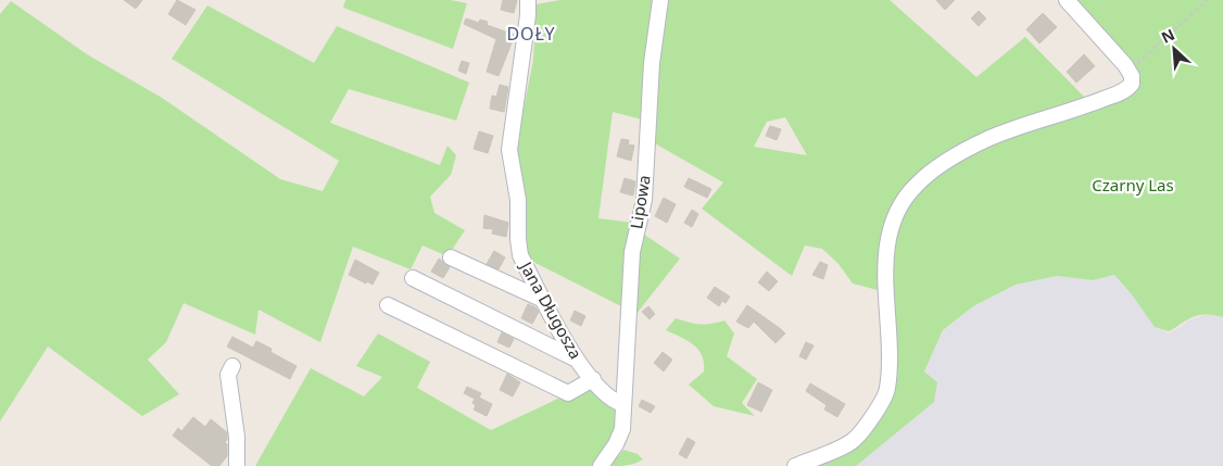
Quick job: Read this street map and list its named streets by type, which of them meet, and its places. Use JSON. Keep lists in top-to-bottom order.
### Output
{
  "streets": {
    "street": ["Lipowa", "Jana Długosza"]
  },
  "crossings": [
    ["Lipowa", "Jana Długosza"]
  ],
  "districts": ["DOŁY"],
  "parks": ["Czarny Las"],
  "north": "top left"
}
